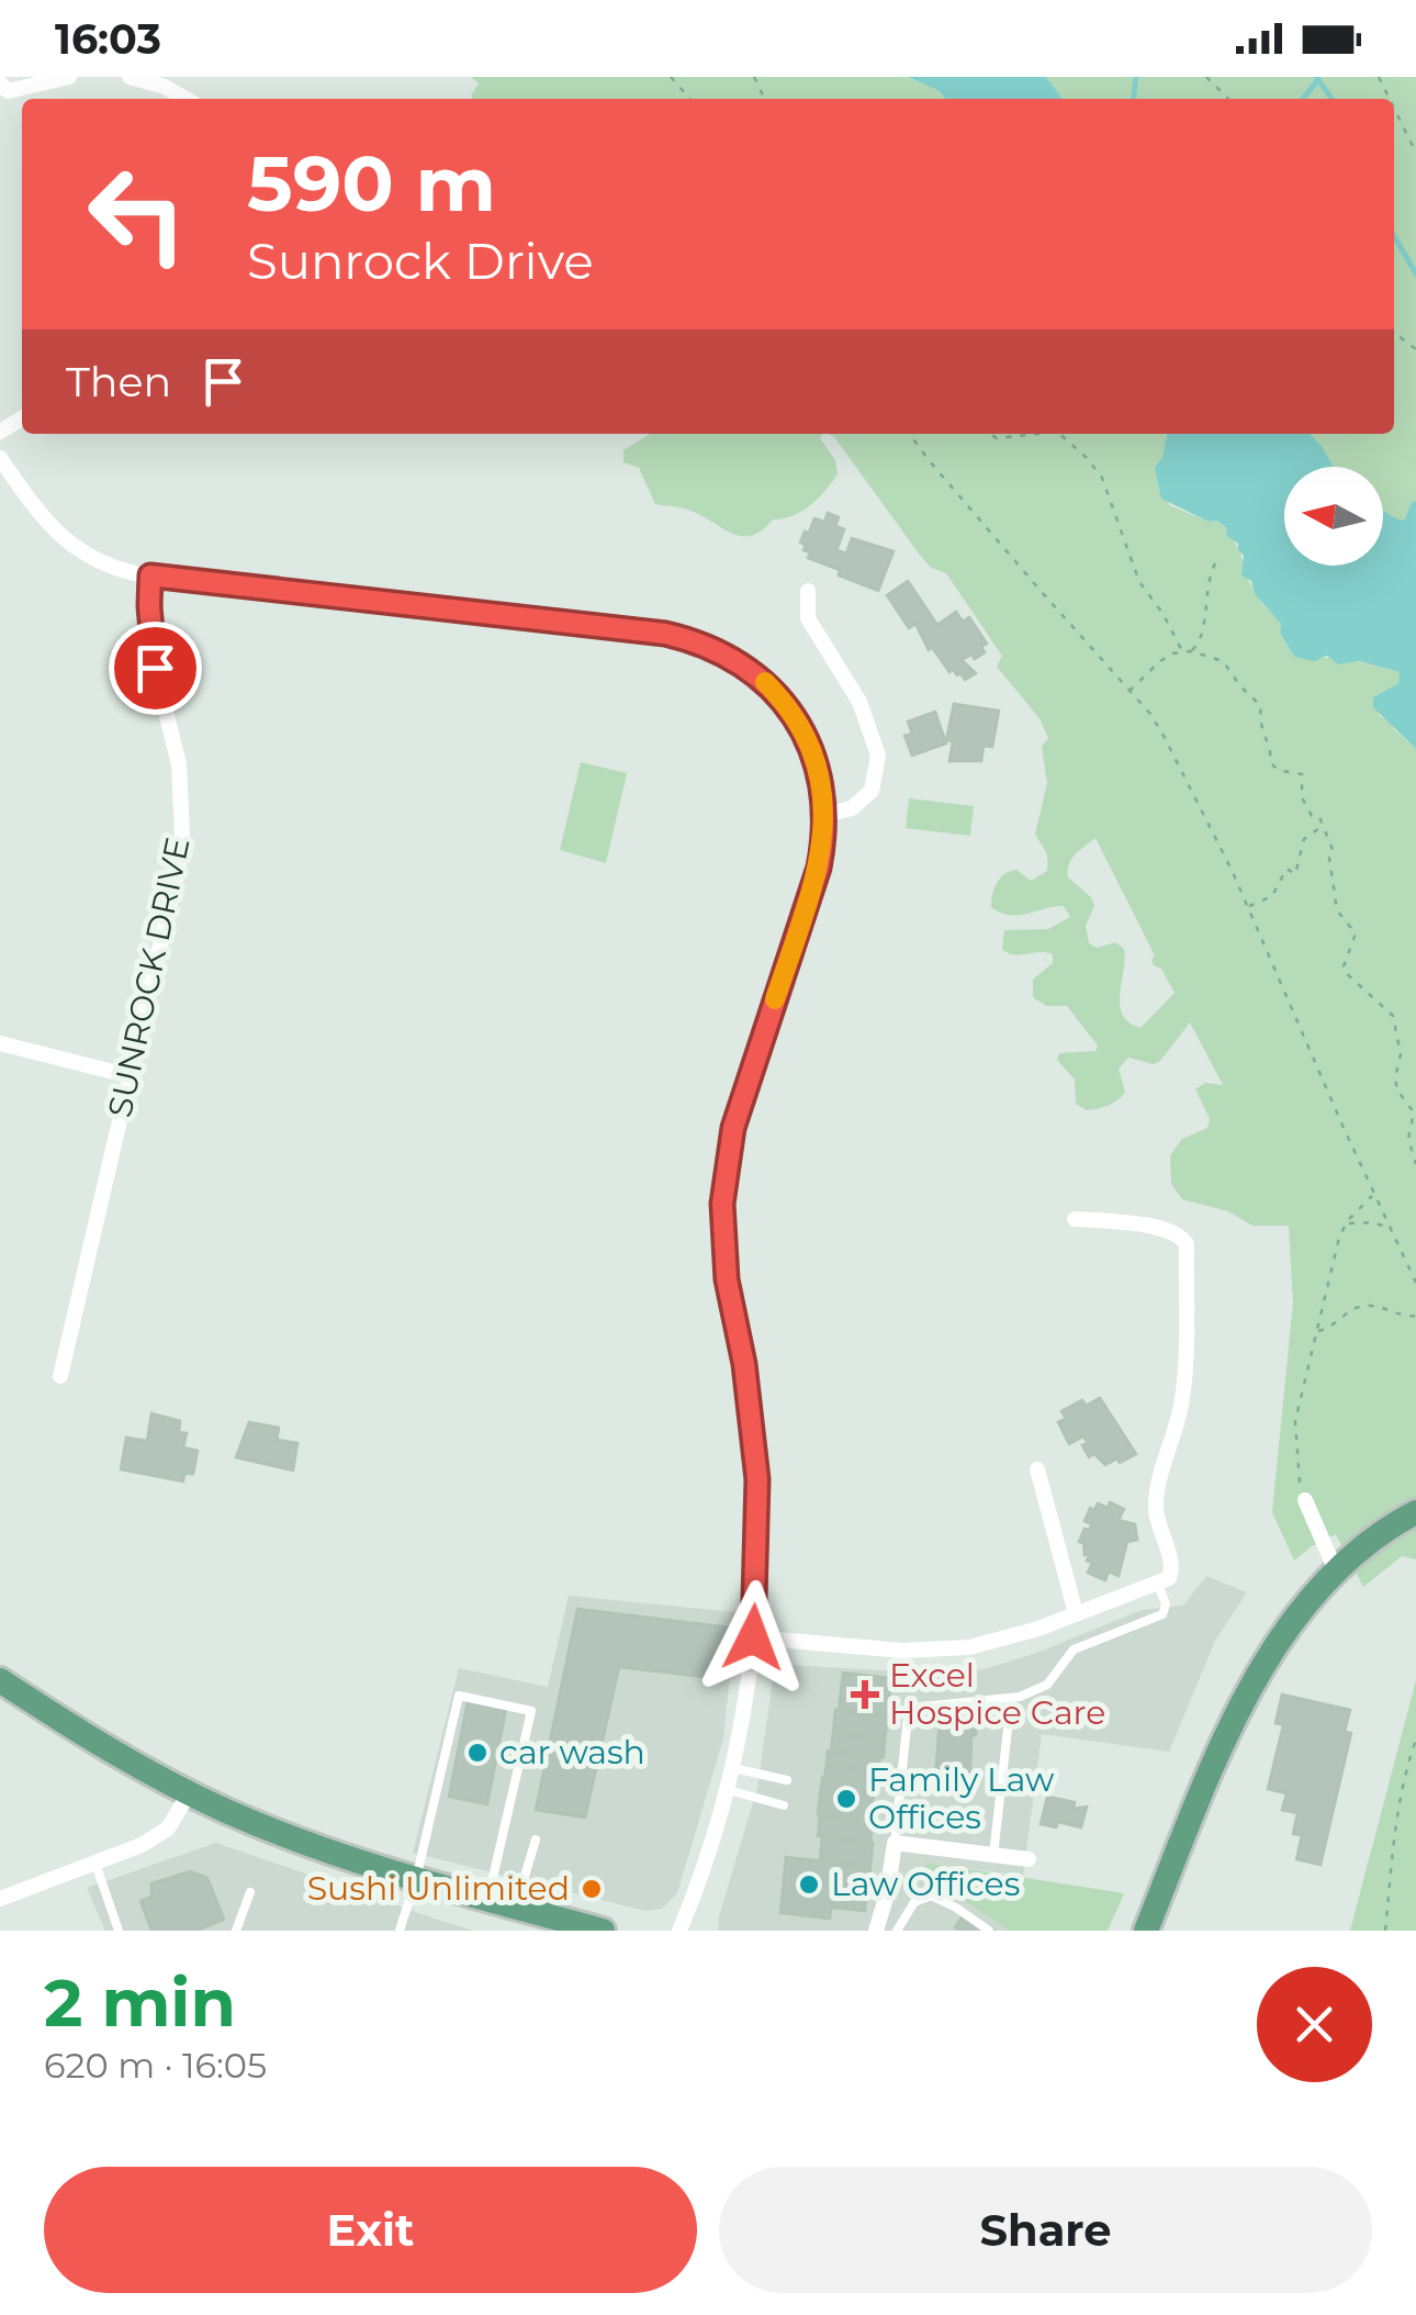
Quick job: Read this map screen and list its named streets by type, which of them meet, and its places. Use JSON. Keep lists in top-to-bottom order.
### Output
{
  "streets": {
    "street": ["SUNROCK DRIVE"]
  },
  "places": {
    "health": ["Excel Hospice Care"],
    "other": [
      "car wash",
      "Family Law Offices",
      "Law Offices",
      "Sushi Unlimited"
    ]
  },
  "north": "left",
  "page": {
    "status": "16:03",
    "turn": ["590 m", "Sunrock Drive"],
    "then": "Then",
    "heading": ["2 min", "620 m · 16:05"],
    "buttons": ["Exit", "Share"]
  }
}
